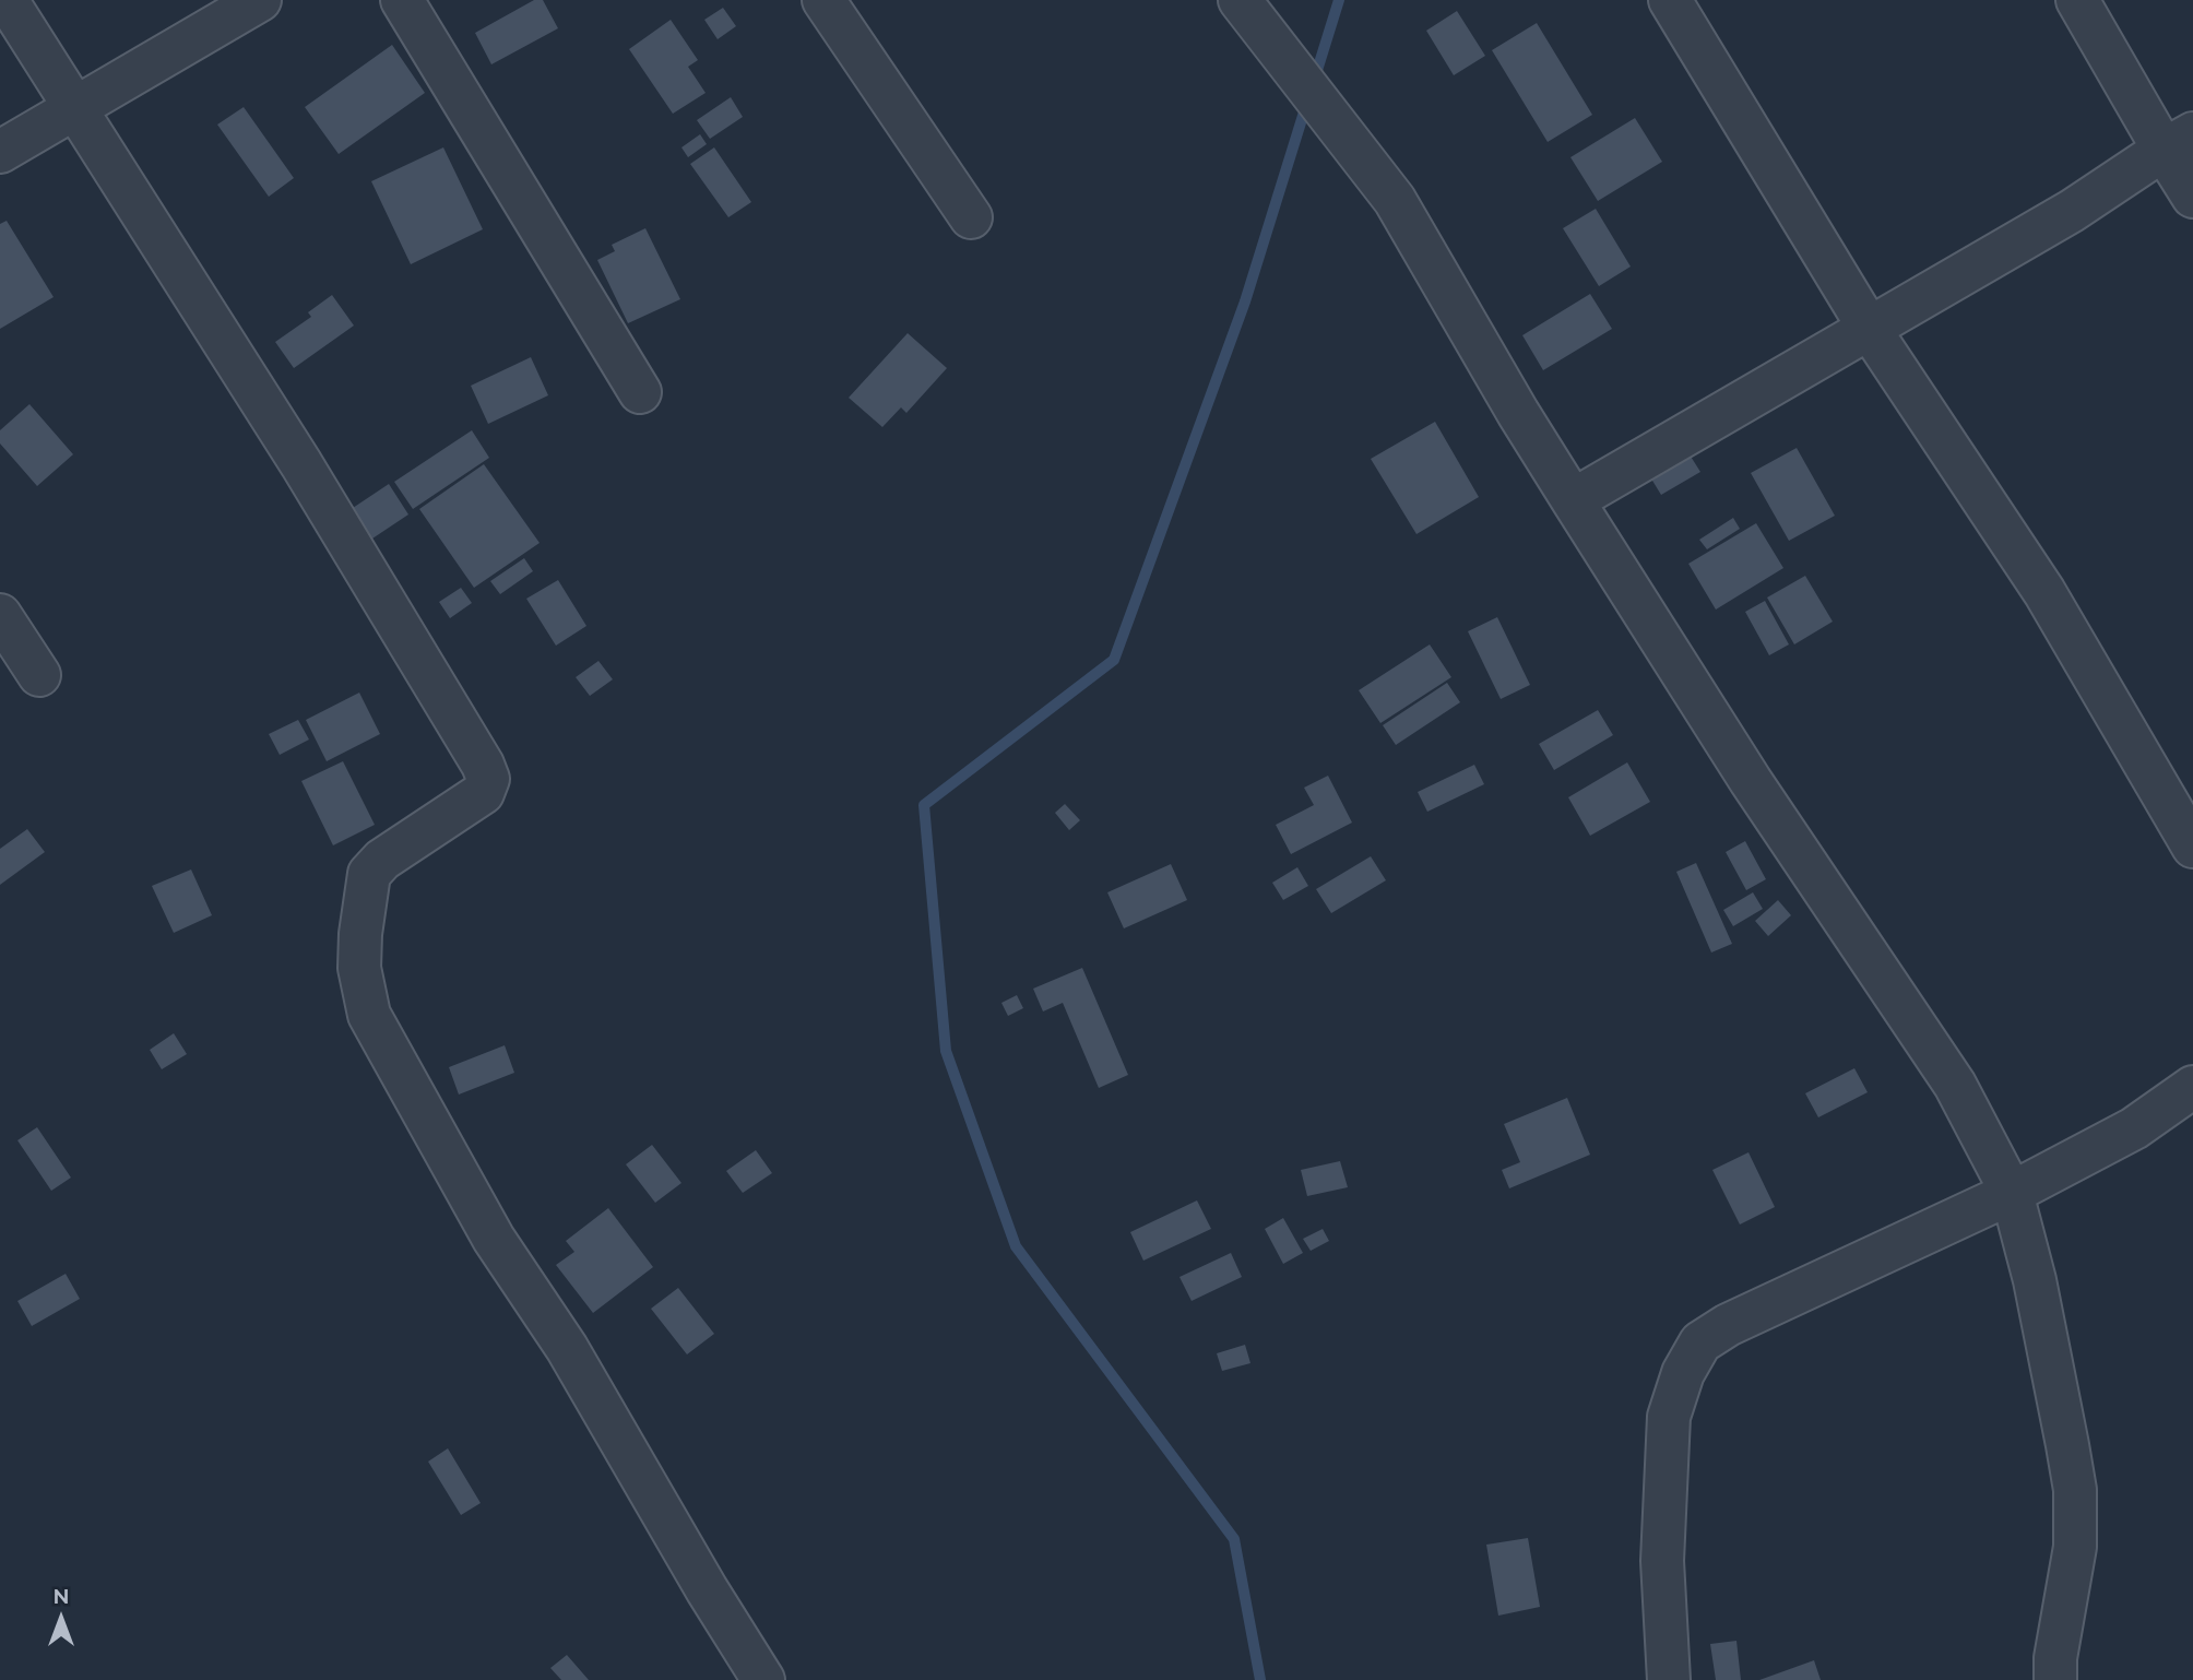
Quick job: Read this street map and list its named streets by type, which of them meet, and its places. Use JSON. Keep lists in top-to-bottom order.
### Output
{
  "north": "top"
}
